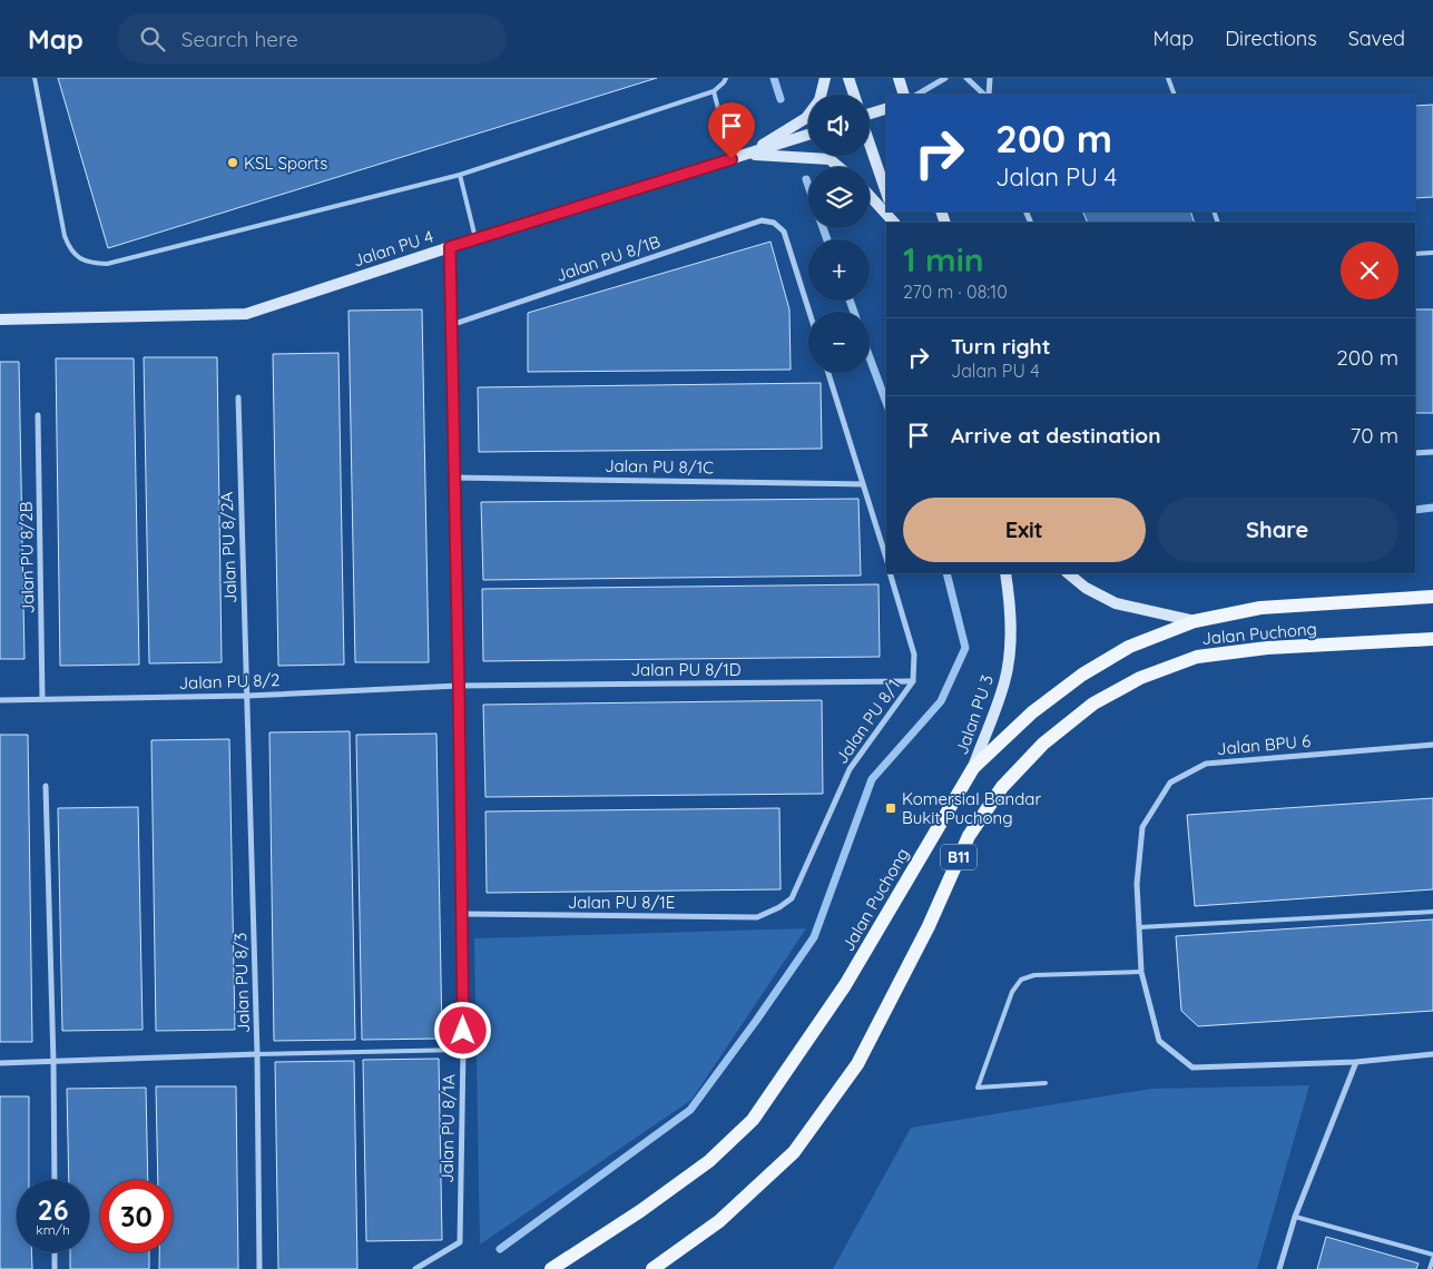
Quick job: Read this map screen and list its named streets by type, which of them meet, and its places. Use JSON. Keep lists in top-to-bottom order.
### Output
{
  "streets": {
    "main road": ["Jalan Puchong", "B11"],
    "street": [
      "Jalan PU 4",
      "Jalan PU 8/1B",
      "Jalan PU 8/1C",
      "Jalan PU 8/2A",
      "Jalan PU 8/2B",
      "Jalan PU 8/1D",
      "Jalan PU 8/2",
      "Jalan PU 3",
      "Jalan PU 8/1",
      "Jalan BPU 6",
      "Jalan PU 8/1E",
      "Jalan PU 8/3",
      "Jalan PU 8/1A"
    ]
  },
  "crossings": [
    ["Jalan PU 4", "Jalan PU 8/1A"],
    ["Jalan PU 8/1B", "Jalan PU 8/1A"],
    ["Jalan PU 8/1C", "Jalan PU 8/1A"],
    ["Jalan PU 8/2A", "Jalan PU 8/2"],
    ["Jalan PU 8/2A", "Jalan PU 8/3"],
    ["Jalan PU 8/2B", "Jalan PU 8/2"],
    ["Jalan Puchong", "Jalan PU 3"],
    ["Jalan PU 8/1D", "Jalan PU 8/2"],
    ["Jalan PU 8/1D", "Jalan PU 8/1"],
    ["Jalan PU 8/1D", "Jalan PU 8/1A"],
    ["Jalan PU 8/2", "Jalan PU 8/3"],
    ["Jalan PU 8/2", "Jalan PU 8/1A"],
    ["Jalan PU 8/1", "Jalan PU 8/1E"],
    ["Jalan PU 8/1E", "Jalan PU 8/1A"]
  ],
  "places": {
    "other": ["KSL Sports"],
    "transit": ["Komersial Bandar Bukit Puchong"]
  },
  "page": {
    "header": "Map",
    "search": "Search here",
    "nav": ["Map", "Directions", "Saved"],
    "map_buttons": ["+", "−"],
    "turn": ["200 m", "Jalan PU 4"],
    "heading": ["1 min", "270 m · 08:10"],
    "list": [
      {
        "name": "Turn right",
        "note": "Jalan PU 4",
        "value": "200 m"
      },
      {
        "name": "Arrive at destination",
        "value": "70 m"
      }
    ],
    "buttons": ["Exit", "Share"],
    "speed": "26 km/h",
    "limit": "30"
  }
}
